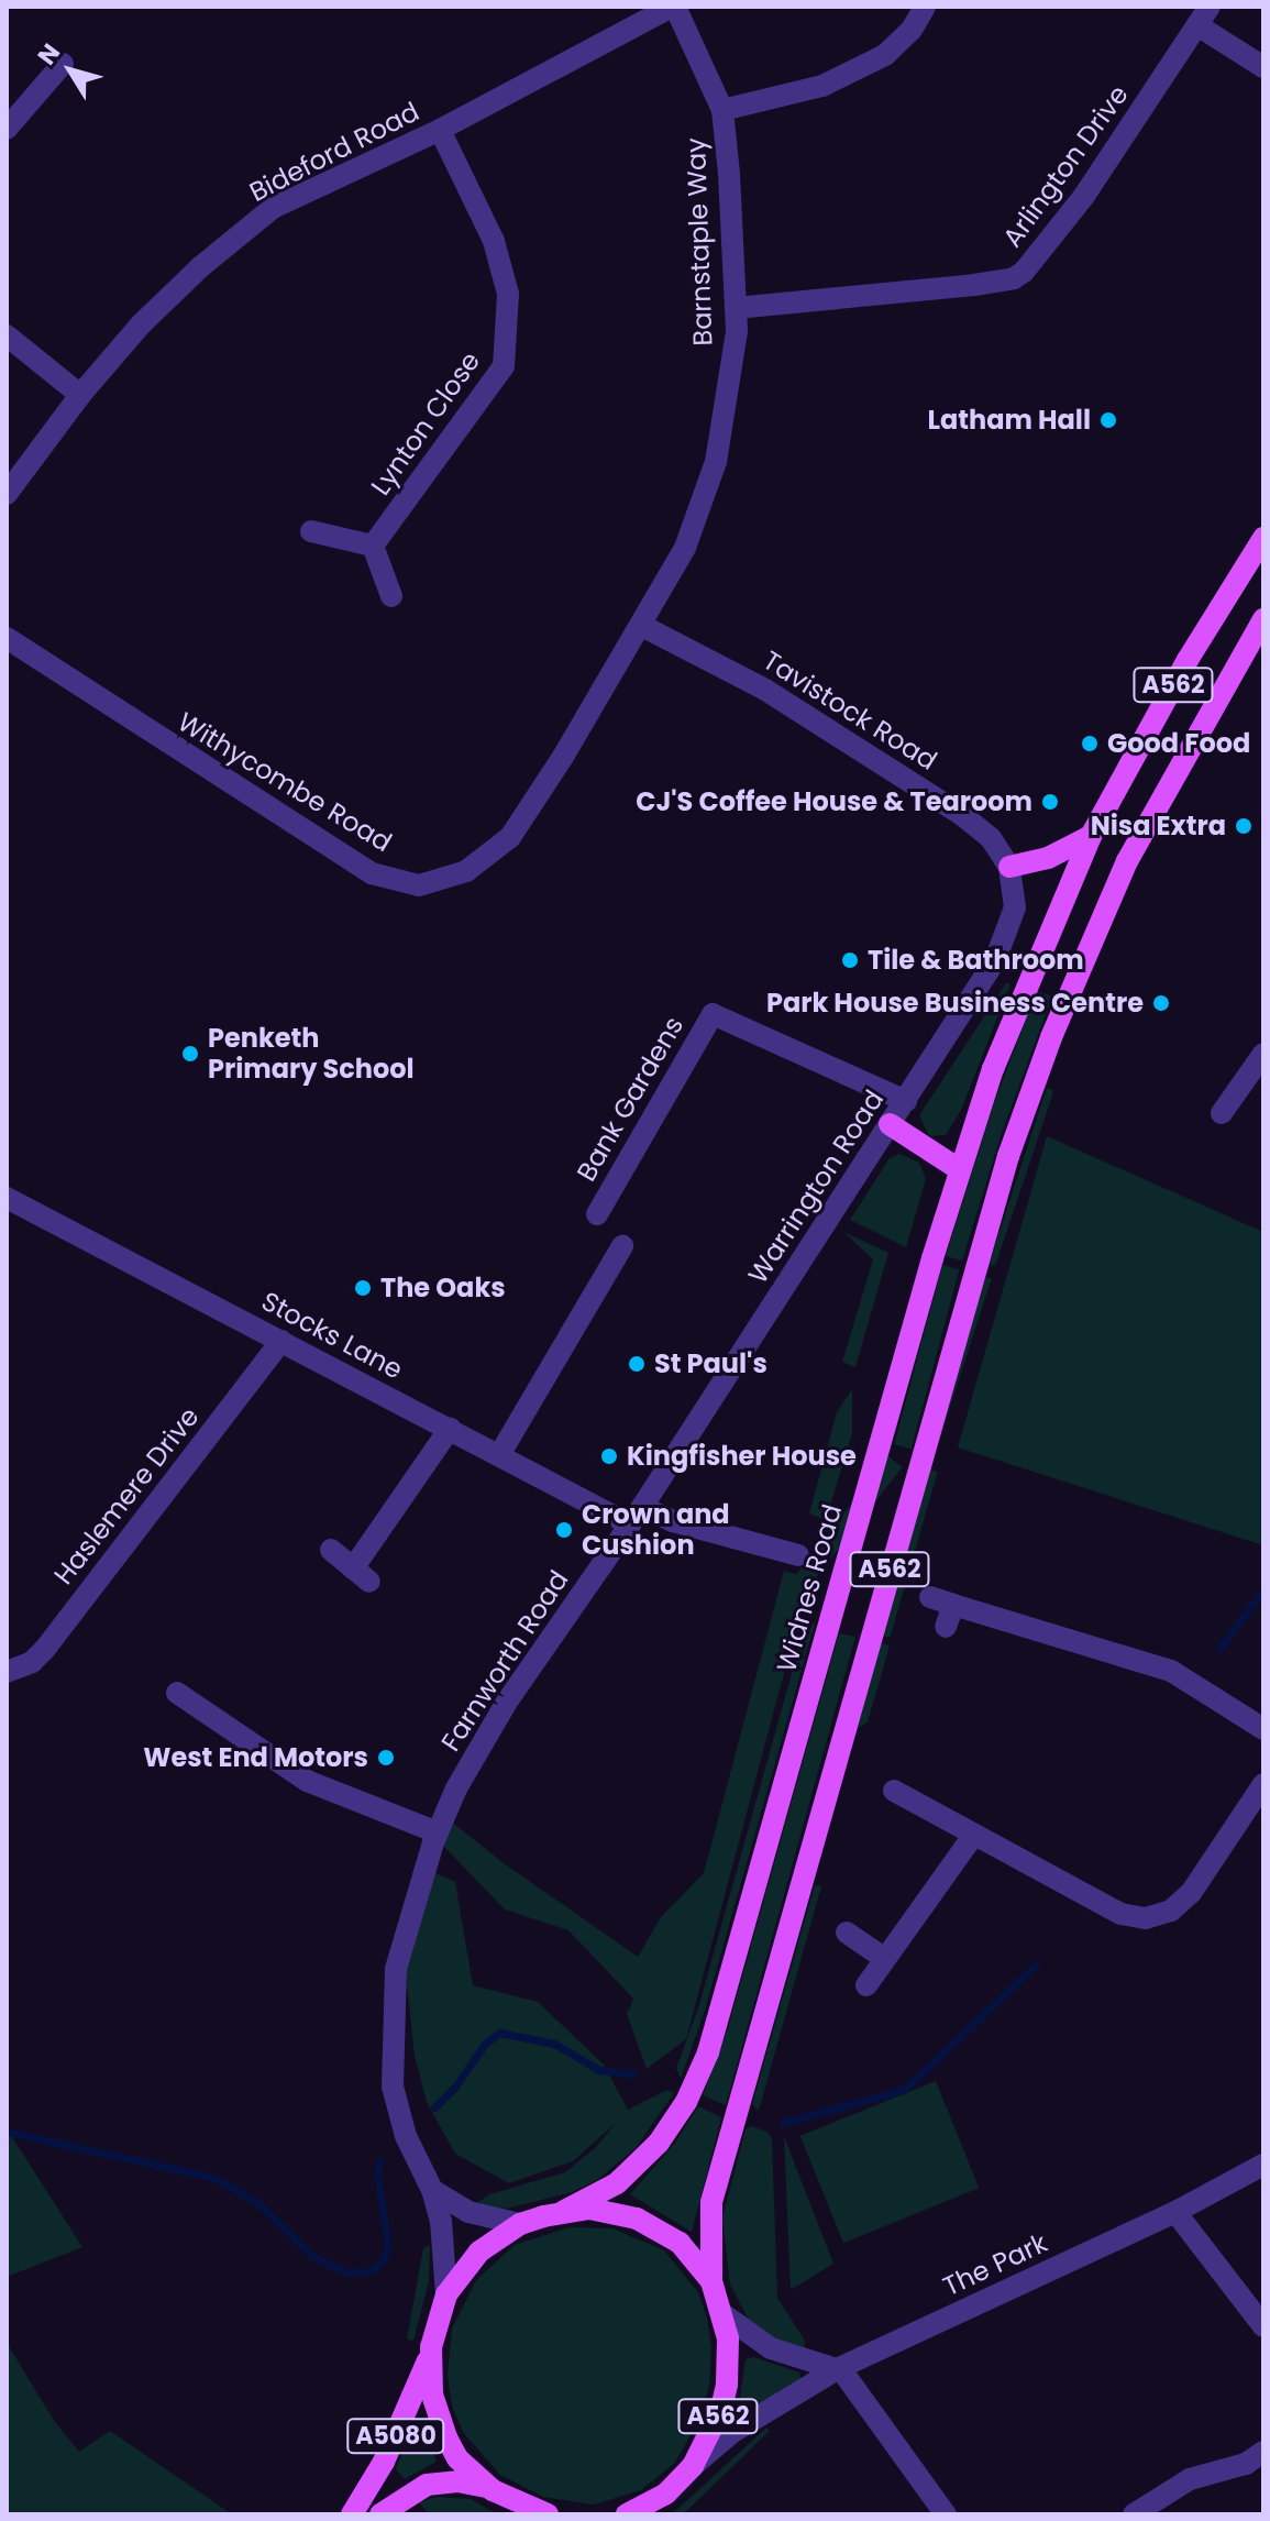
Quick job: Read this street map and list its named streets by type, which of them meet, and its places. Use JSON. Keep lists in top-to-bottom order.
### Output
{
  "streets": {
    "main road": ["A562", "Widnes Road", "A5080"],
    "street": [
      "Bideford Road",
      "Arlington Drive",
      "Barnstaple Way",
      "Lynton Close",
      "Tavistock Road",
      "Withycombe Road",
      "Bank Gardens",
      "Warrington Road",
      "Stocks Lane",
      "Haslemere Drive",
      "Farnworth Road",
      "The Park"
    ]
  },
  "crossings": [
    ["Bideford Road", "Barnstaple Way"],
    ["Bideford Road", "Lynton Close"],
    ["Arlington Drive", "Barnstaple Way"],
    ["Barnstaple Way", "Tavistock Road"],
    ["Barnstaple Way", "Withycombe Road"],
    ["A562", "Widnes Road"],
    ["A562", "Farnworth Road"],
    ["A562", "The Park"],
    ["A562", "A5080"],
    ["Tavistock Road", "Withycombe Road"],
    ["Tavistock Road", "Warrington Road"],
    ["Bank Gardens", "Warrington Road"],
    ["Warrington Road", "Stocks Lane"],
    ["Warrington Road", "Farnworth Road"],
    ["Stocks Lane", "Haslemere Drive"],
    ["Stocks Lane", "Farnworth Road"]
  ],
  "places": [
    "Latham Hall",
    "Good Food",
    "CJ'S Coffee House & Tearoom",
    "Nisa Extra",
    "Tile & Bathroom",
    "Park House Business Centre",
    "Penketh Primary School",
    "The Oaks",
    "St Paul's",
    "Kingfisher House",
    "Crown and Cushion",
    "West End Motors"
  ],
  "north": "top left"
}
